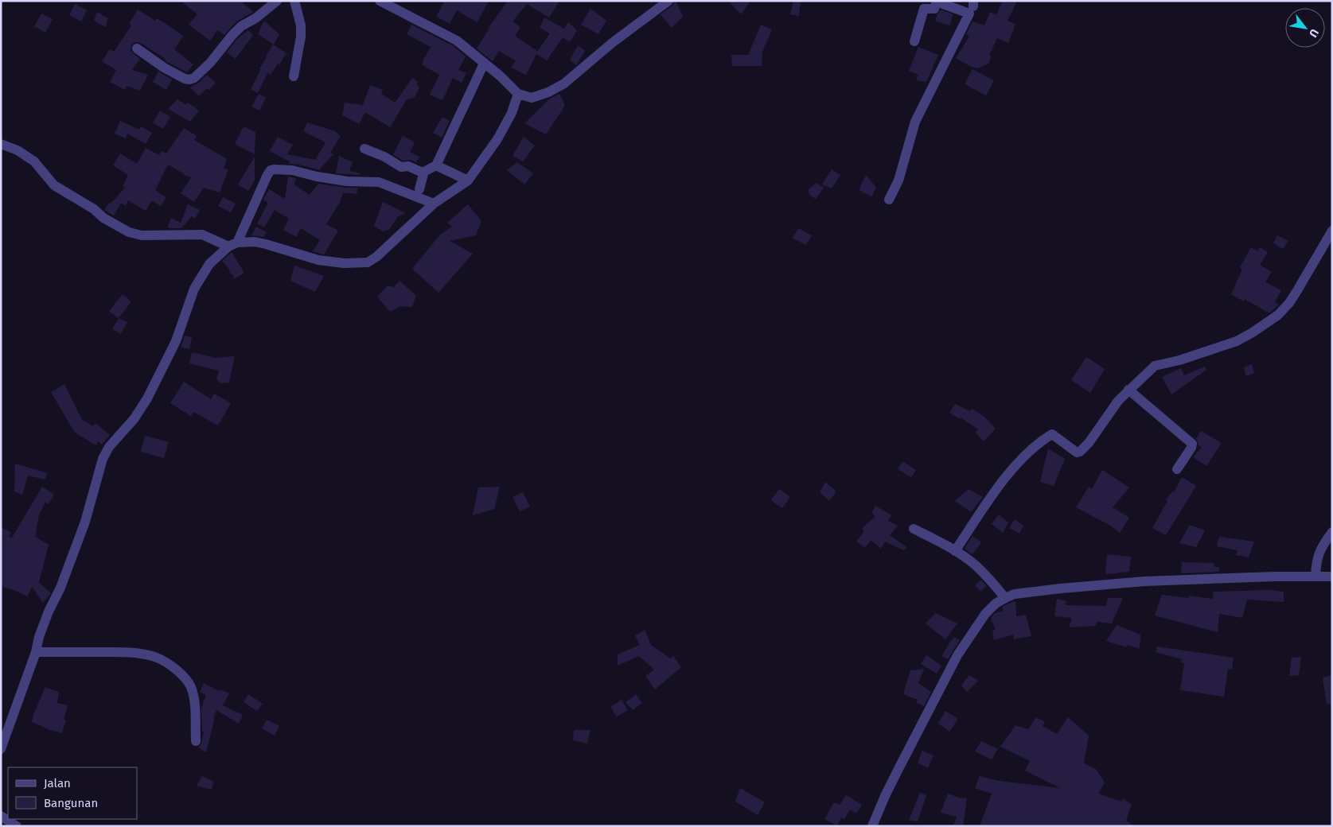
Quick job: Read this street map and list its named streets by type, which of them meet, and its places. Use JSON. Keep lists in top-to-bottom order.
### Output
{
  "legend": ["Jalan", "Bangunan"],
  "north": "bottom right"
}
